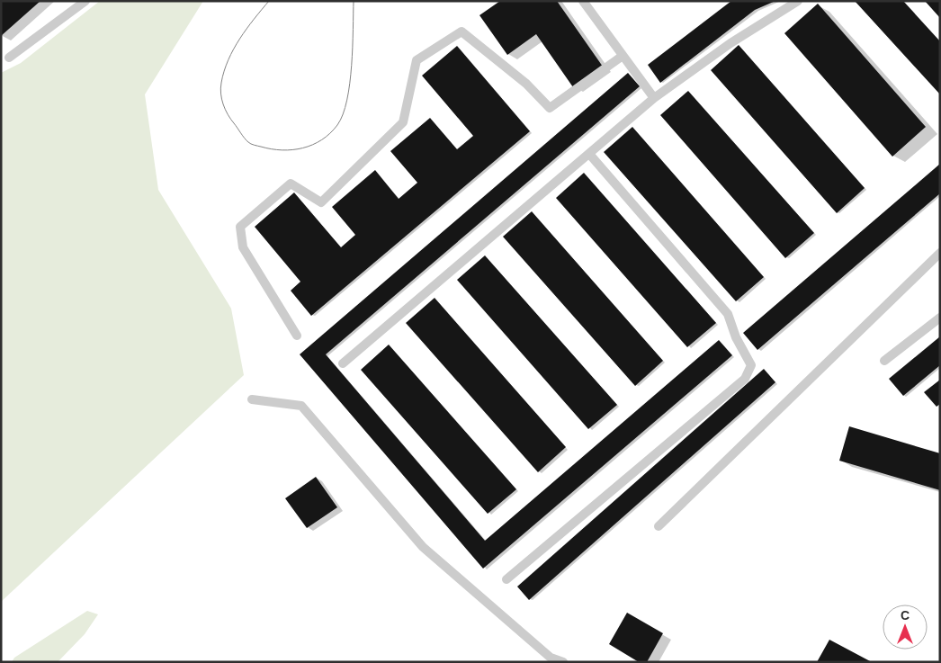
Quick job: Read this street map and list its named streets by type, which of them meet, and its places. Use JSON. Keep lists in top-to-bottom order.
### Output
{
  "north": "top"
}
